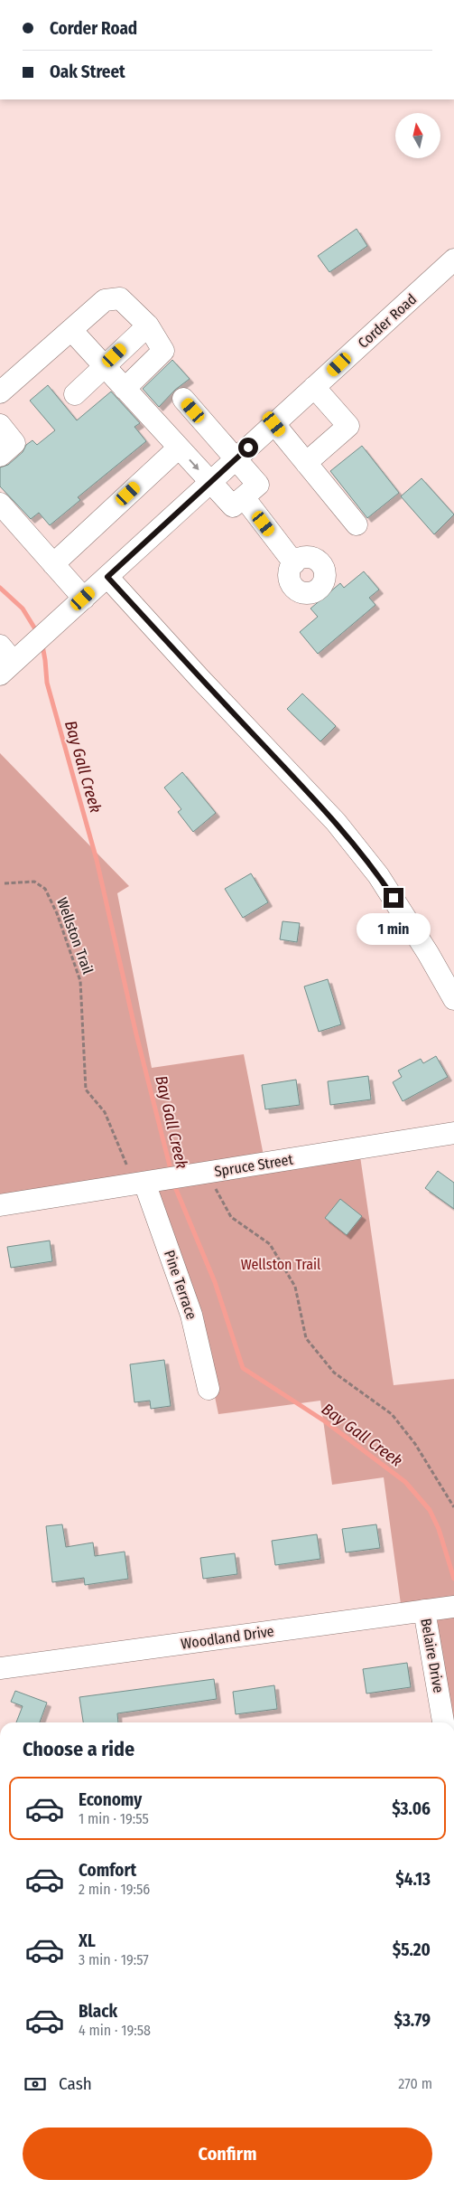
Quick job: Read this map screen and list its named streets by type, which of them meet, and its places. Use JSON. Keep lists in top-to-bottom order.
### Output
{
  "streets": {
    "street": [
      "Corder Road",
      "Spruce Street",
      "Pine Terrace",
      "Woodland Drive",
      "Belaire Drive"
    ],
    "path": ["Wellston Trail"]
  },
  "crossings": [
    ["Wellston Trail", "Spruce Street"],
    ["Wellston Trail", "Pine Terrace"],
    ["Spruce Street", "Pine Terrace"],
    ["Woodland Drive", "Belaire Drive"]
  ],
  "water": ["Bay Gall Creek"],
  "parks": ["Wellston Trail"],
  "north": "top",
  "page": {
    "banner": ["Corder Road", "Oak Street"],
    "bubble": "1 min",
    "heading": "Choose a ride",
    "list": [
      {
        "name": "Economy",
        "note": "1 min · 19:55",
        "value": "$3.06"
      },
      {
        "name": "Comfort",
        "note": "2 min · 19:56",
        "value": "$4.13"
      },
      {
        "name": "XL",
        "note": "3 min · 19:57",
        "value": "$5.20"
      },
      {
        "name": "Black",
        "note": "4 min · 19:58",
        "value": "$3.79"
      }
    ],
    "pay": ["Cash", "270 m"],
    "buttons": "Confirm"
  }
}
